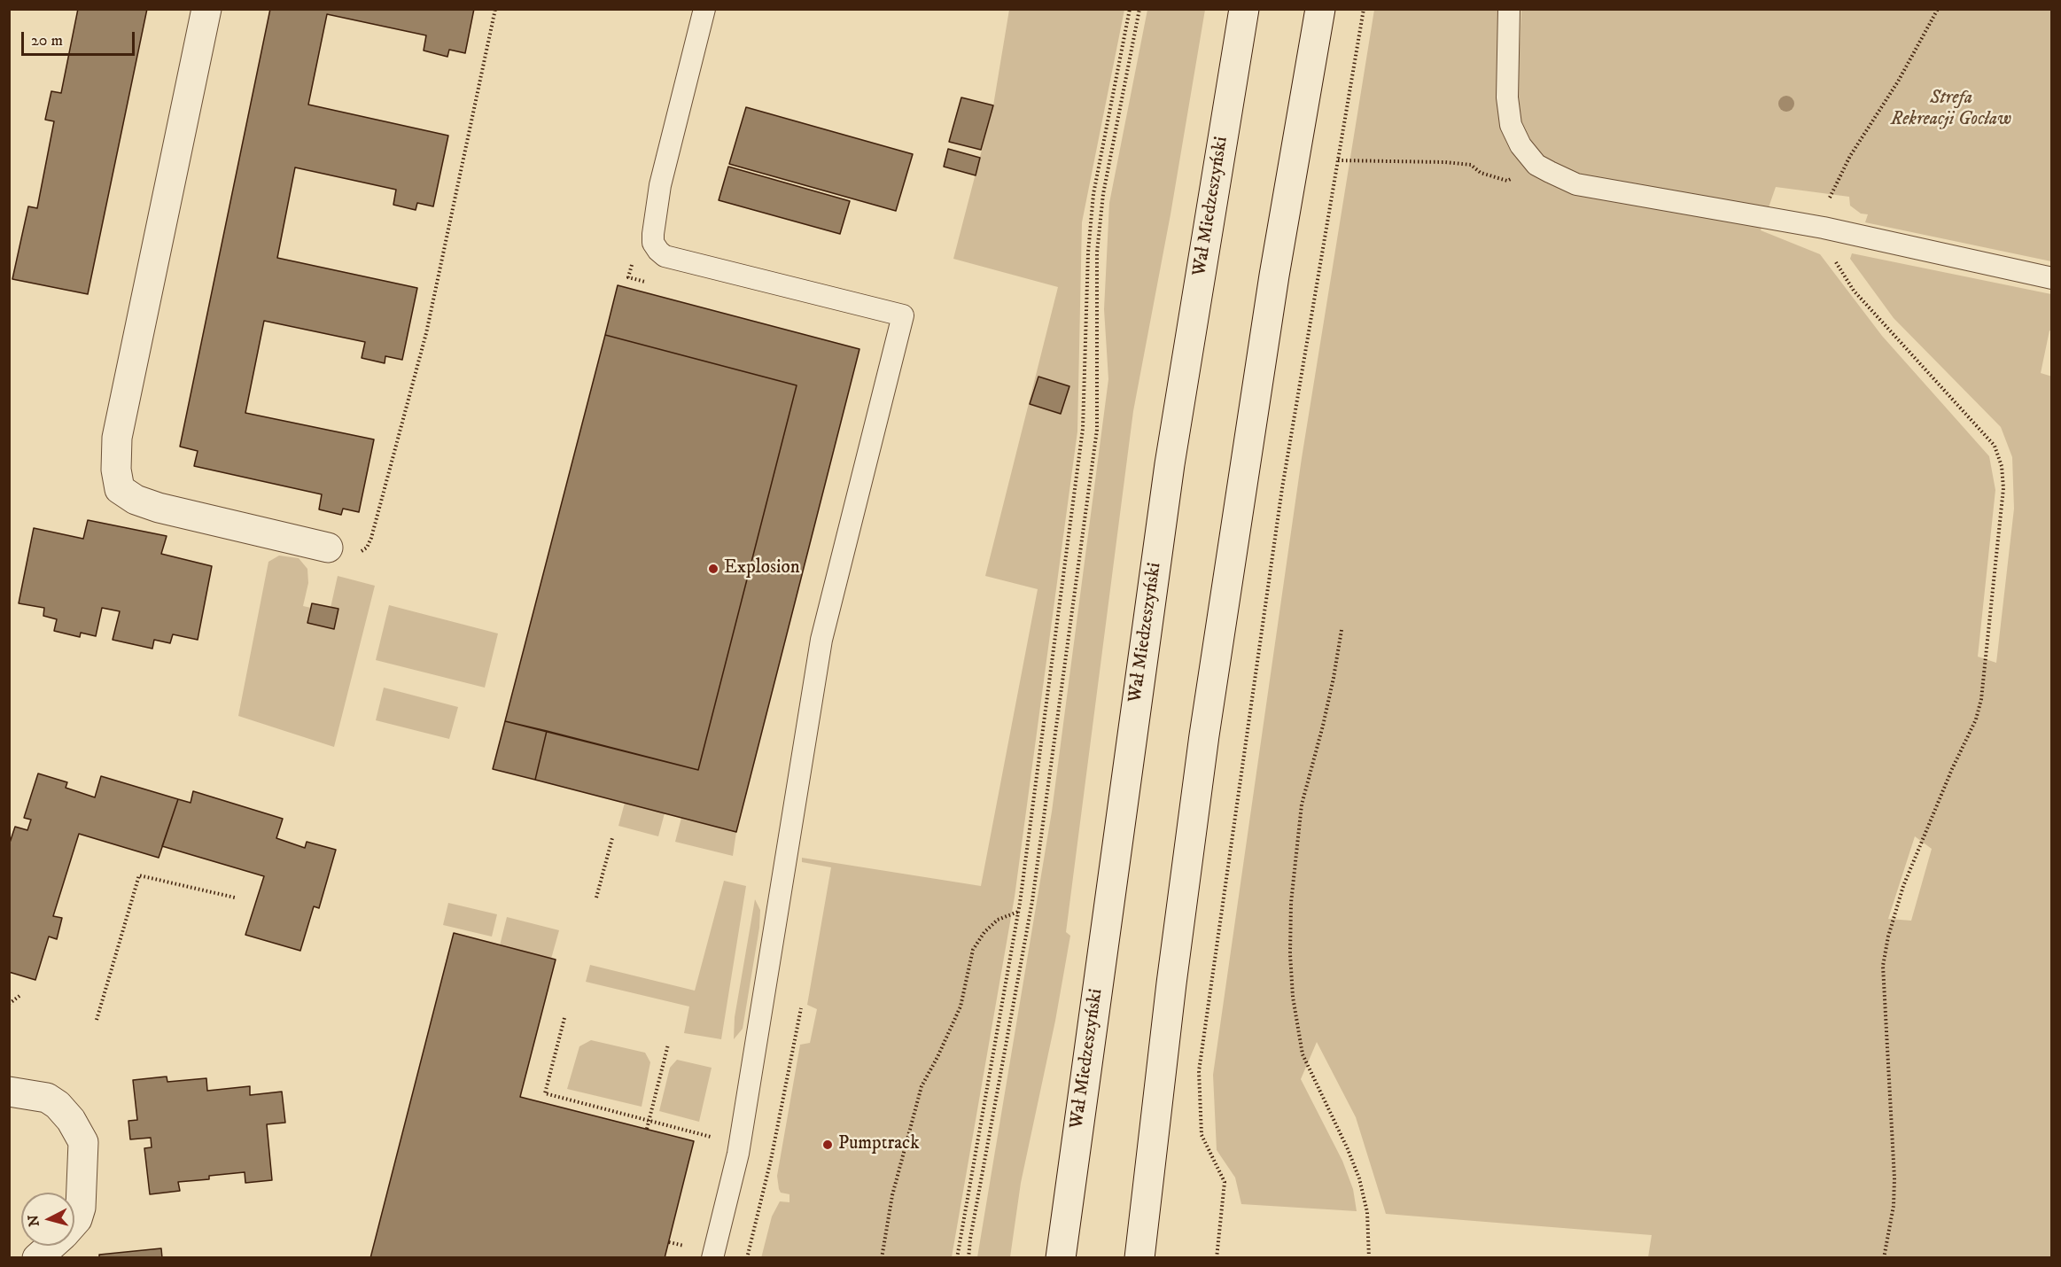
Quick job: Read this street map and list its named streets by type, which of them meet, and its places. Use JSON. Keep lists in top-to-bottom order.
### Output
{
  "streets": {
    "main road": ["Wał Miedzeszyński"]
  },
  "parks": ["Strefa Rekreacji Gocław"],
  "places": ["Explosion", "Pumptrack"],
  "scale_bar": "20 m",
  "north": "left"
}
